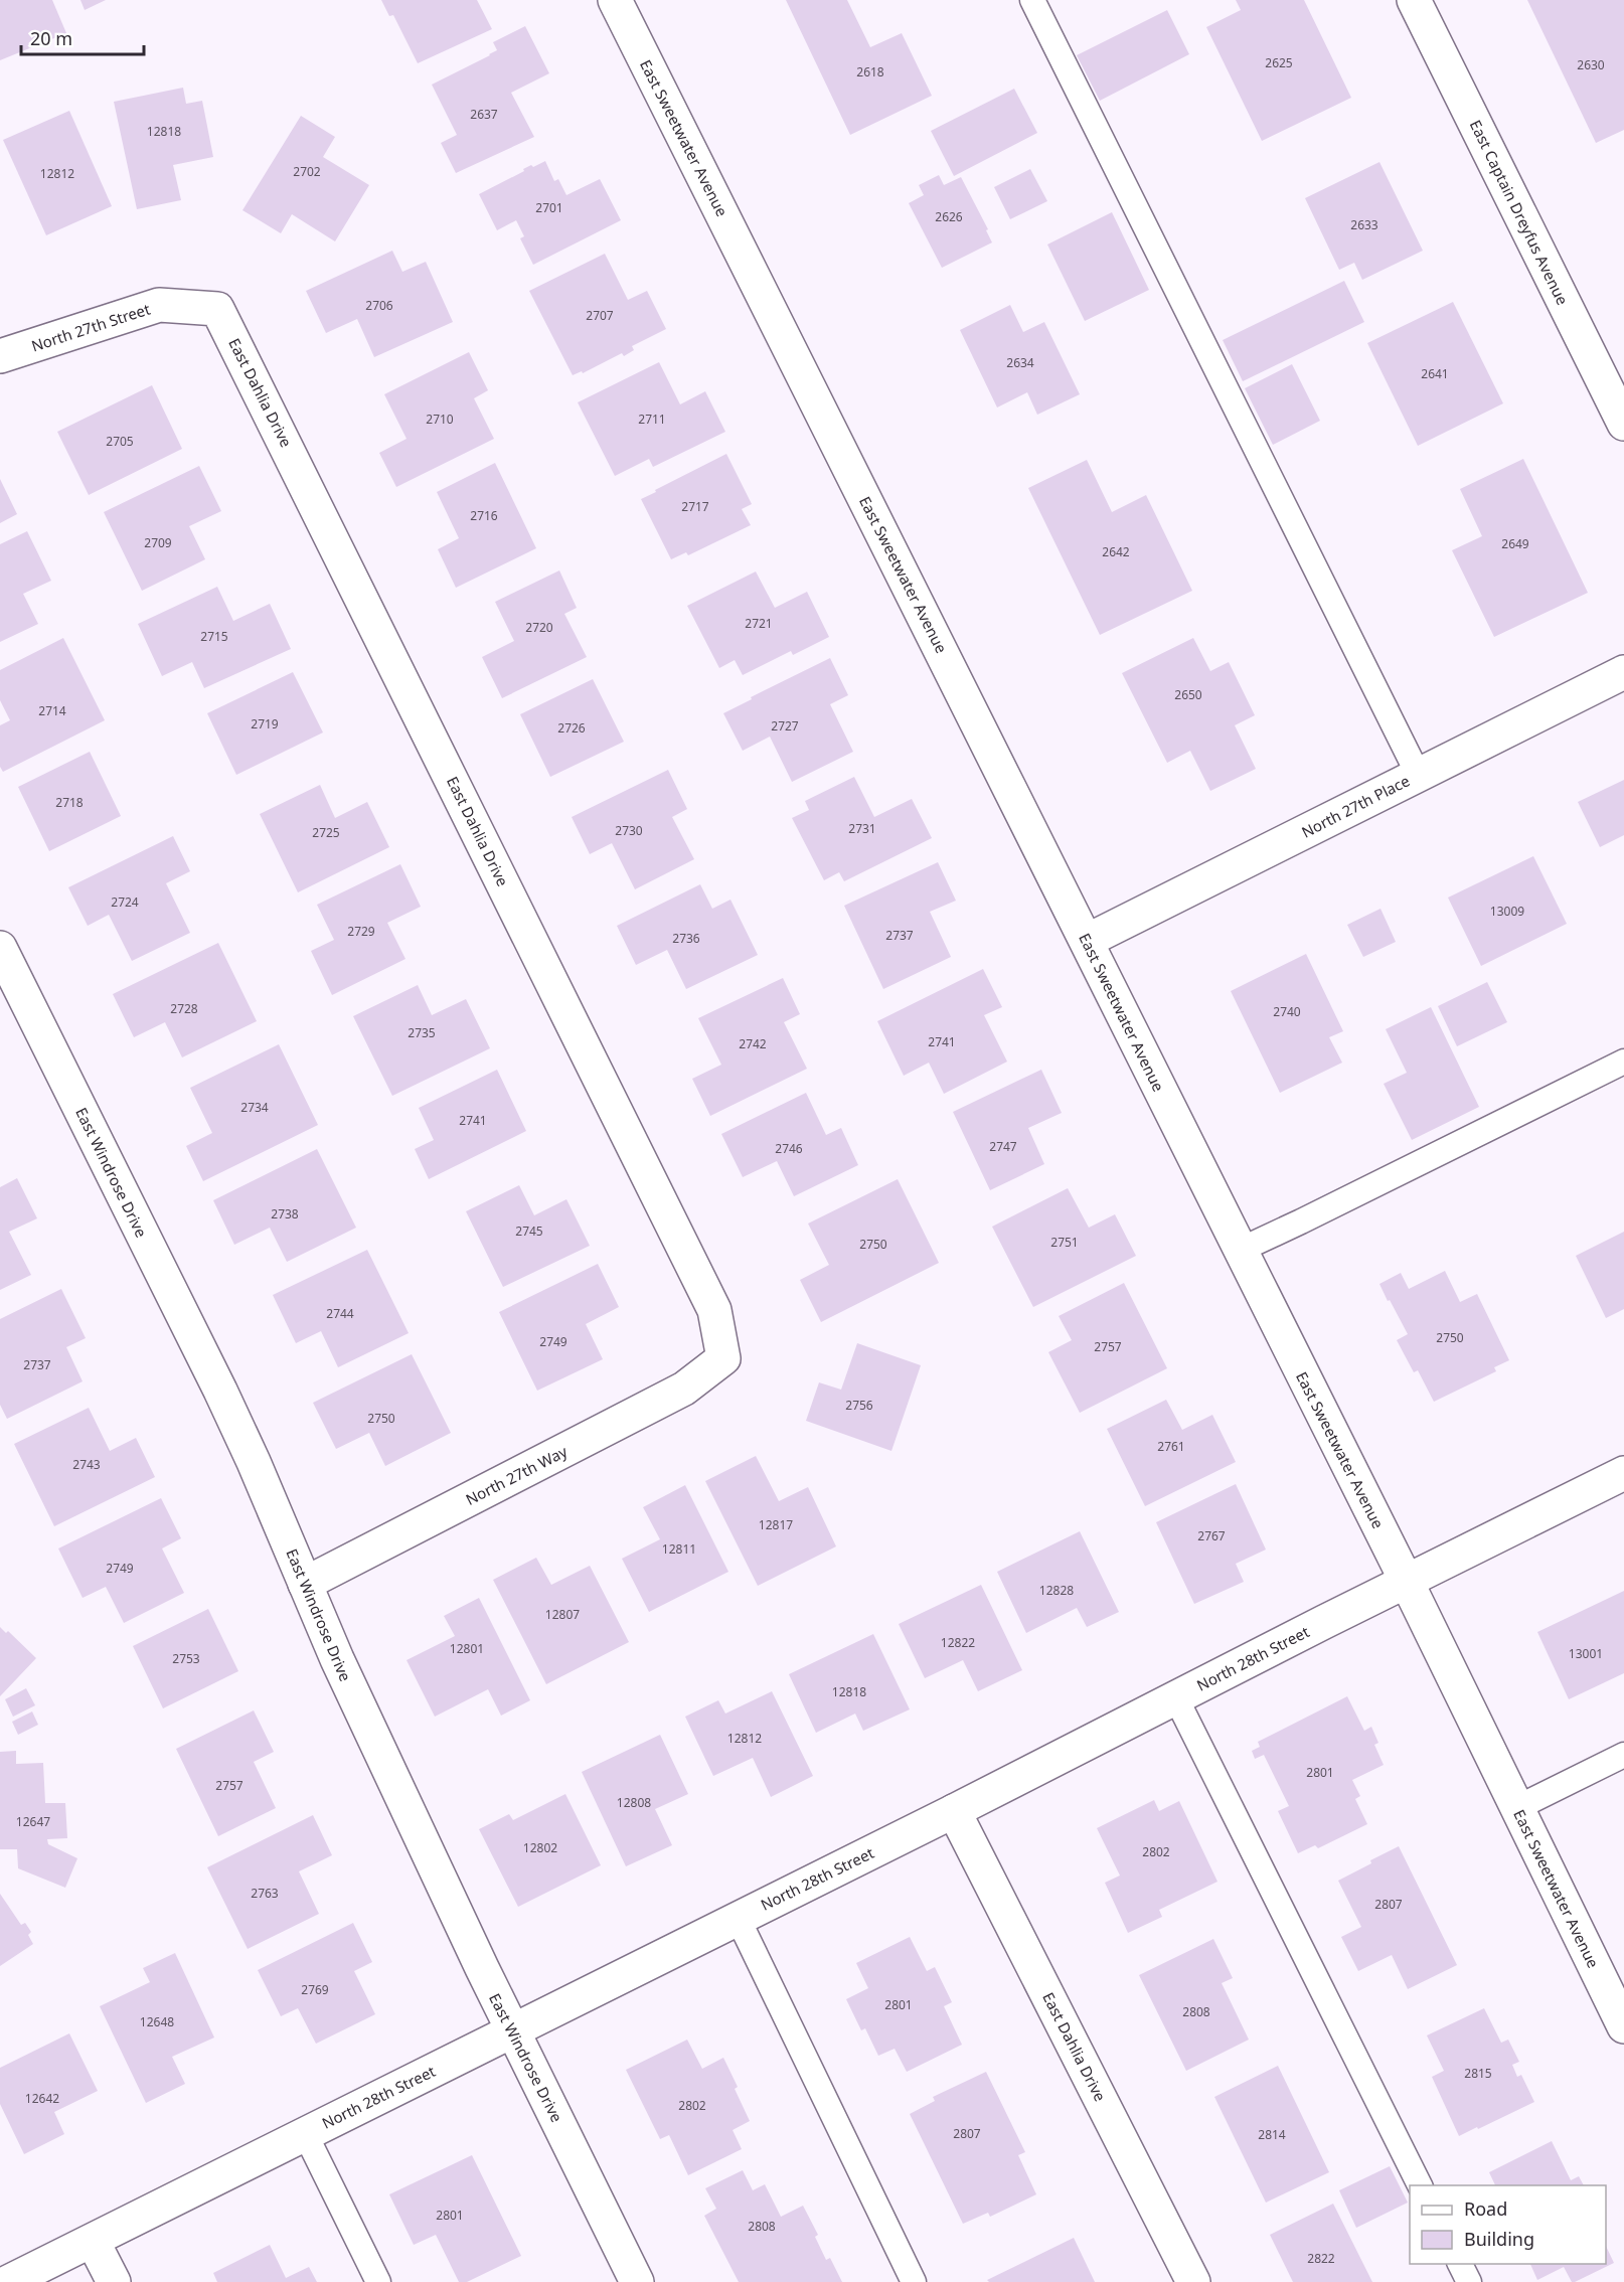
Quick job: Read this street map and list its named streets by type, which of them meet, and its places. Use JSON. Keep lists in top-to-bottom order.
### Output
{
  "streets": {
    "street": [
      "East Sweetwater Avenue",
      "East Captain Dreyfus Avenue",
      "North 27th Street",
      "East Dahlia Drive",
      "North 27th Place",
      "East Windrose Drive",
      "North 27th Way",
      "North 28th Street"
    ]
  },
  "crossings": [
    ["East Sweetwater Avenue", "North 27th Place"],
    ["East Sweetwater Avenue", "North 28th Street"],
    ["North 27th Street", "East Dahlia Drive"],
    ["East Dahlia Drive", "North 27th Way"],
    ["East Dahlia Drive", "North 28th Street"],
    ["East Windrose Drive", "North 27th Way"],
    ["East Windrose Drive", "North 28th Street"]
  ],
  "house_numbers": [
    "2625",
    "2630",
    "2618",
    "2637",
    "12818",
    "2702",
    "12812",
    "2701",
    "2626",
    "2633",
    "2706",
    "2707",
    "2634",
    "2641",
    "2710",
    "2711",
    "2705",
    "2717",
    "2716",
    "2709",
    "2649",
    "2642",
    "2721",
    "2720",
    "2715",
    "2650",
    "2714",
    "2719",
    "2727",
    "2726",
    "2718",
    "2731",
    "2730",
    "2725",
    "2724",
    "13009",
    "2729",
    "2737",
    "2736",
    "2728",
    "2740",
    "2735",
    "2741",
    "2742",
    "2734",
    "2741",
    "2747",
    "2746",
    "2738",
    "2745",
    "2751",
    "2750",
    "2744",
    "2750",
    "2749",
    "2757",
    "2737",
    "2756",
    "2750",
    "2761",
    "2743",
    "12817",
    "2767",
    "12811",
    "2749",
    "12828",
    "12807",
    "12822",
    "12801",
    "13001",
    "2753",
    "12818",
    "12812",
    "2801",
    "2757",
    "12808",
    "12647",
    "12802",
    "2802",
    "2763",
    "2807",
    "2769",
    "2801",
    "2808",
    "12648",
    "2815",
    "12642",
    "2802",
    "2807",
    "2814",
    "2801",
    "2808",
    "2822"
  ],
  "legend": ["Road", "Building"],
  "scale_bar": "20 m"
}
